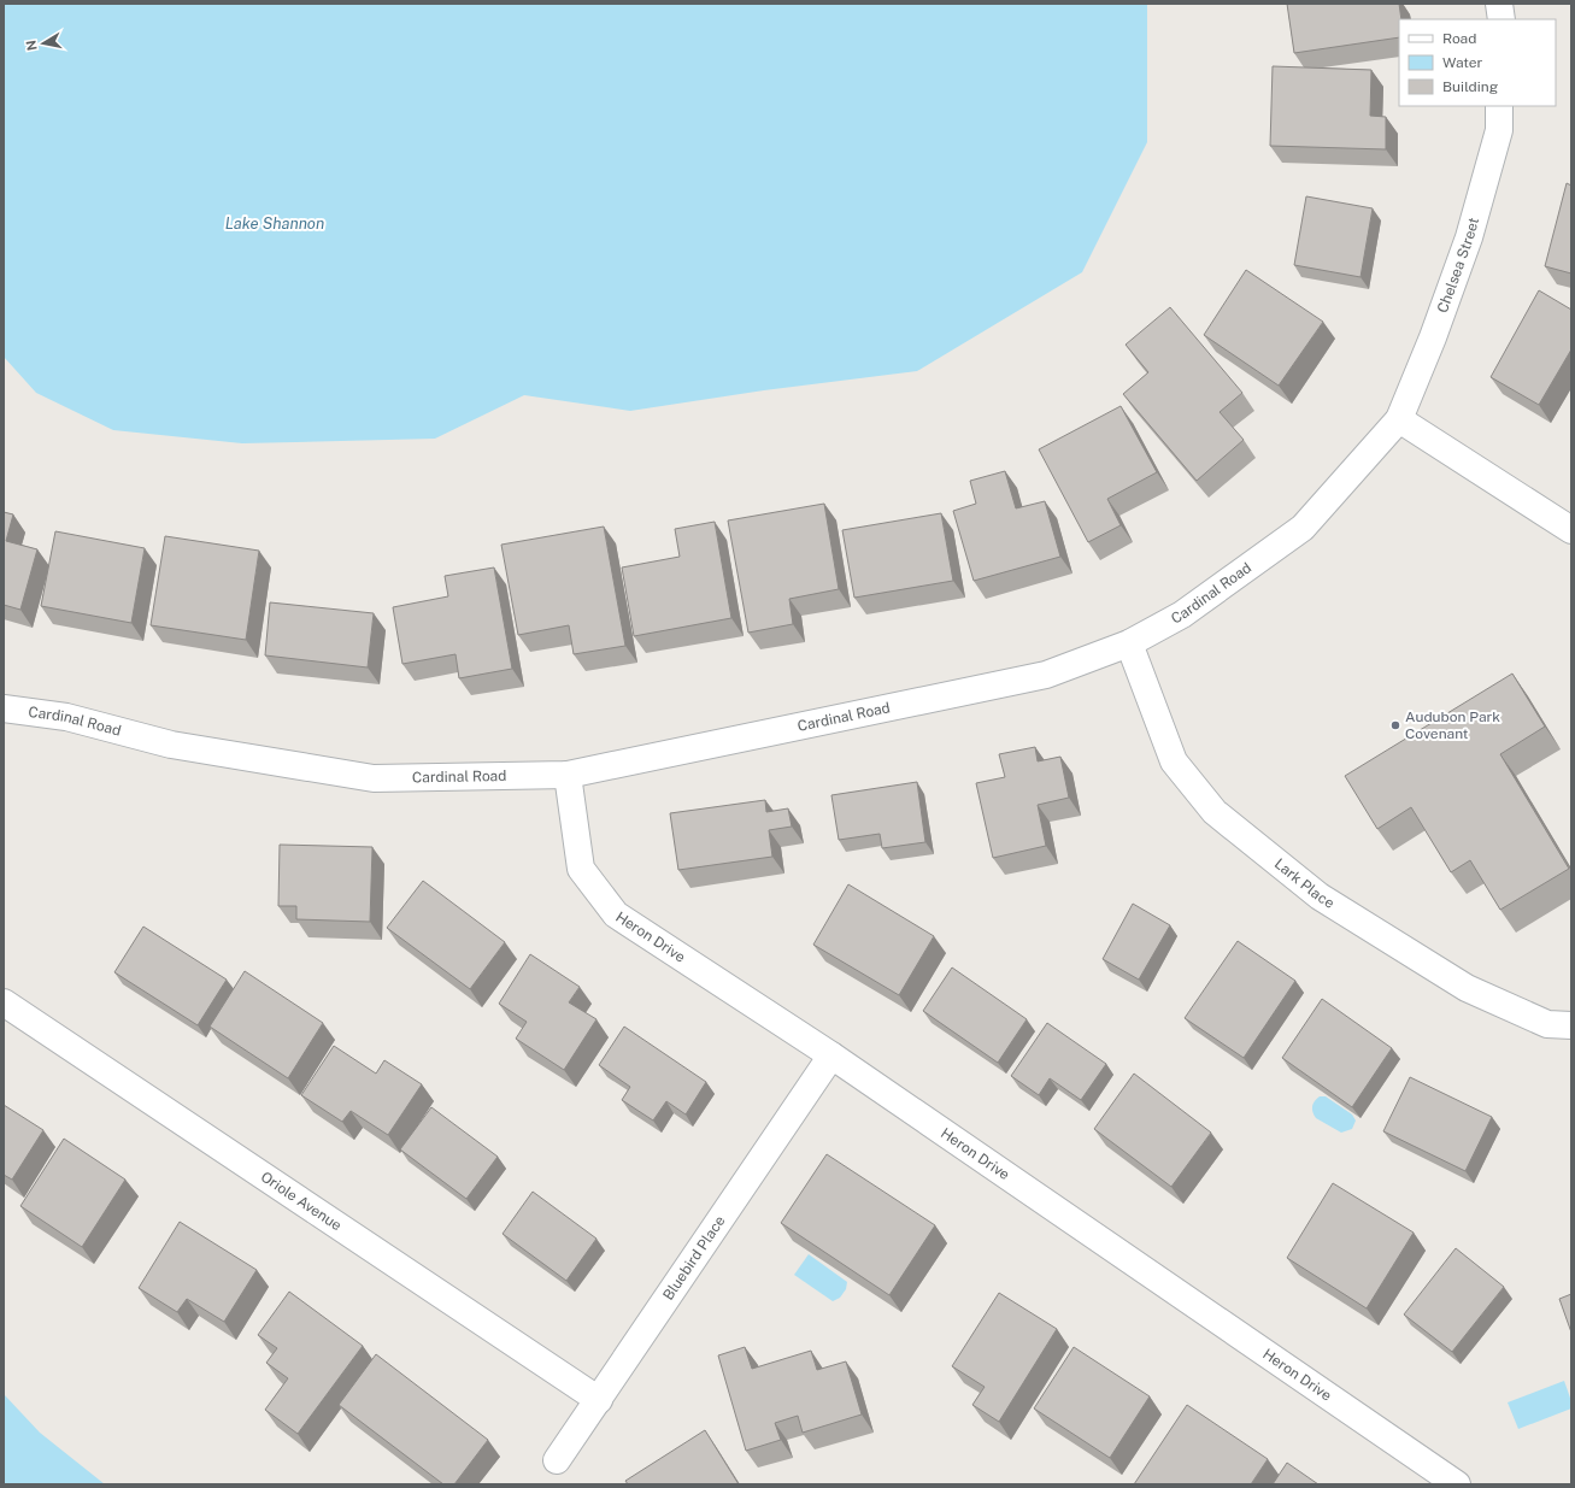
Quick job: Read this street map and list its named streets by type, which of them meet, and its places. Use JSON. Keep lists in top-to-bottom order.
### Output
{
  "streets": {
    "street": [
      "Chelsea Street",
      "Cardinal Road",
      "Lark Place",
      "Heron Drive",
      "Oriole Avenue",
      "Bluebird Place"
    ]
  },
  "crossings": [
    ["Chelsea Street", "Cardinal Road"],
    ["Cardinal Road", "Lark Place"],
    ["Cardinal Road", "Heron Drive"],
    ["Heron Drive", "Bluebird Place"],
    ["Oriole Avenue", "Bluebird Place"]
  ],
  "water": ["Lake Shannon"],
  "places": ["Audubon Park Covenant"],
  "legend": ["Road", "Water", "Building"],
  "north": "left"
}
